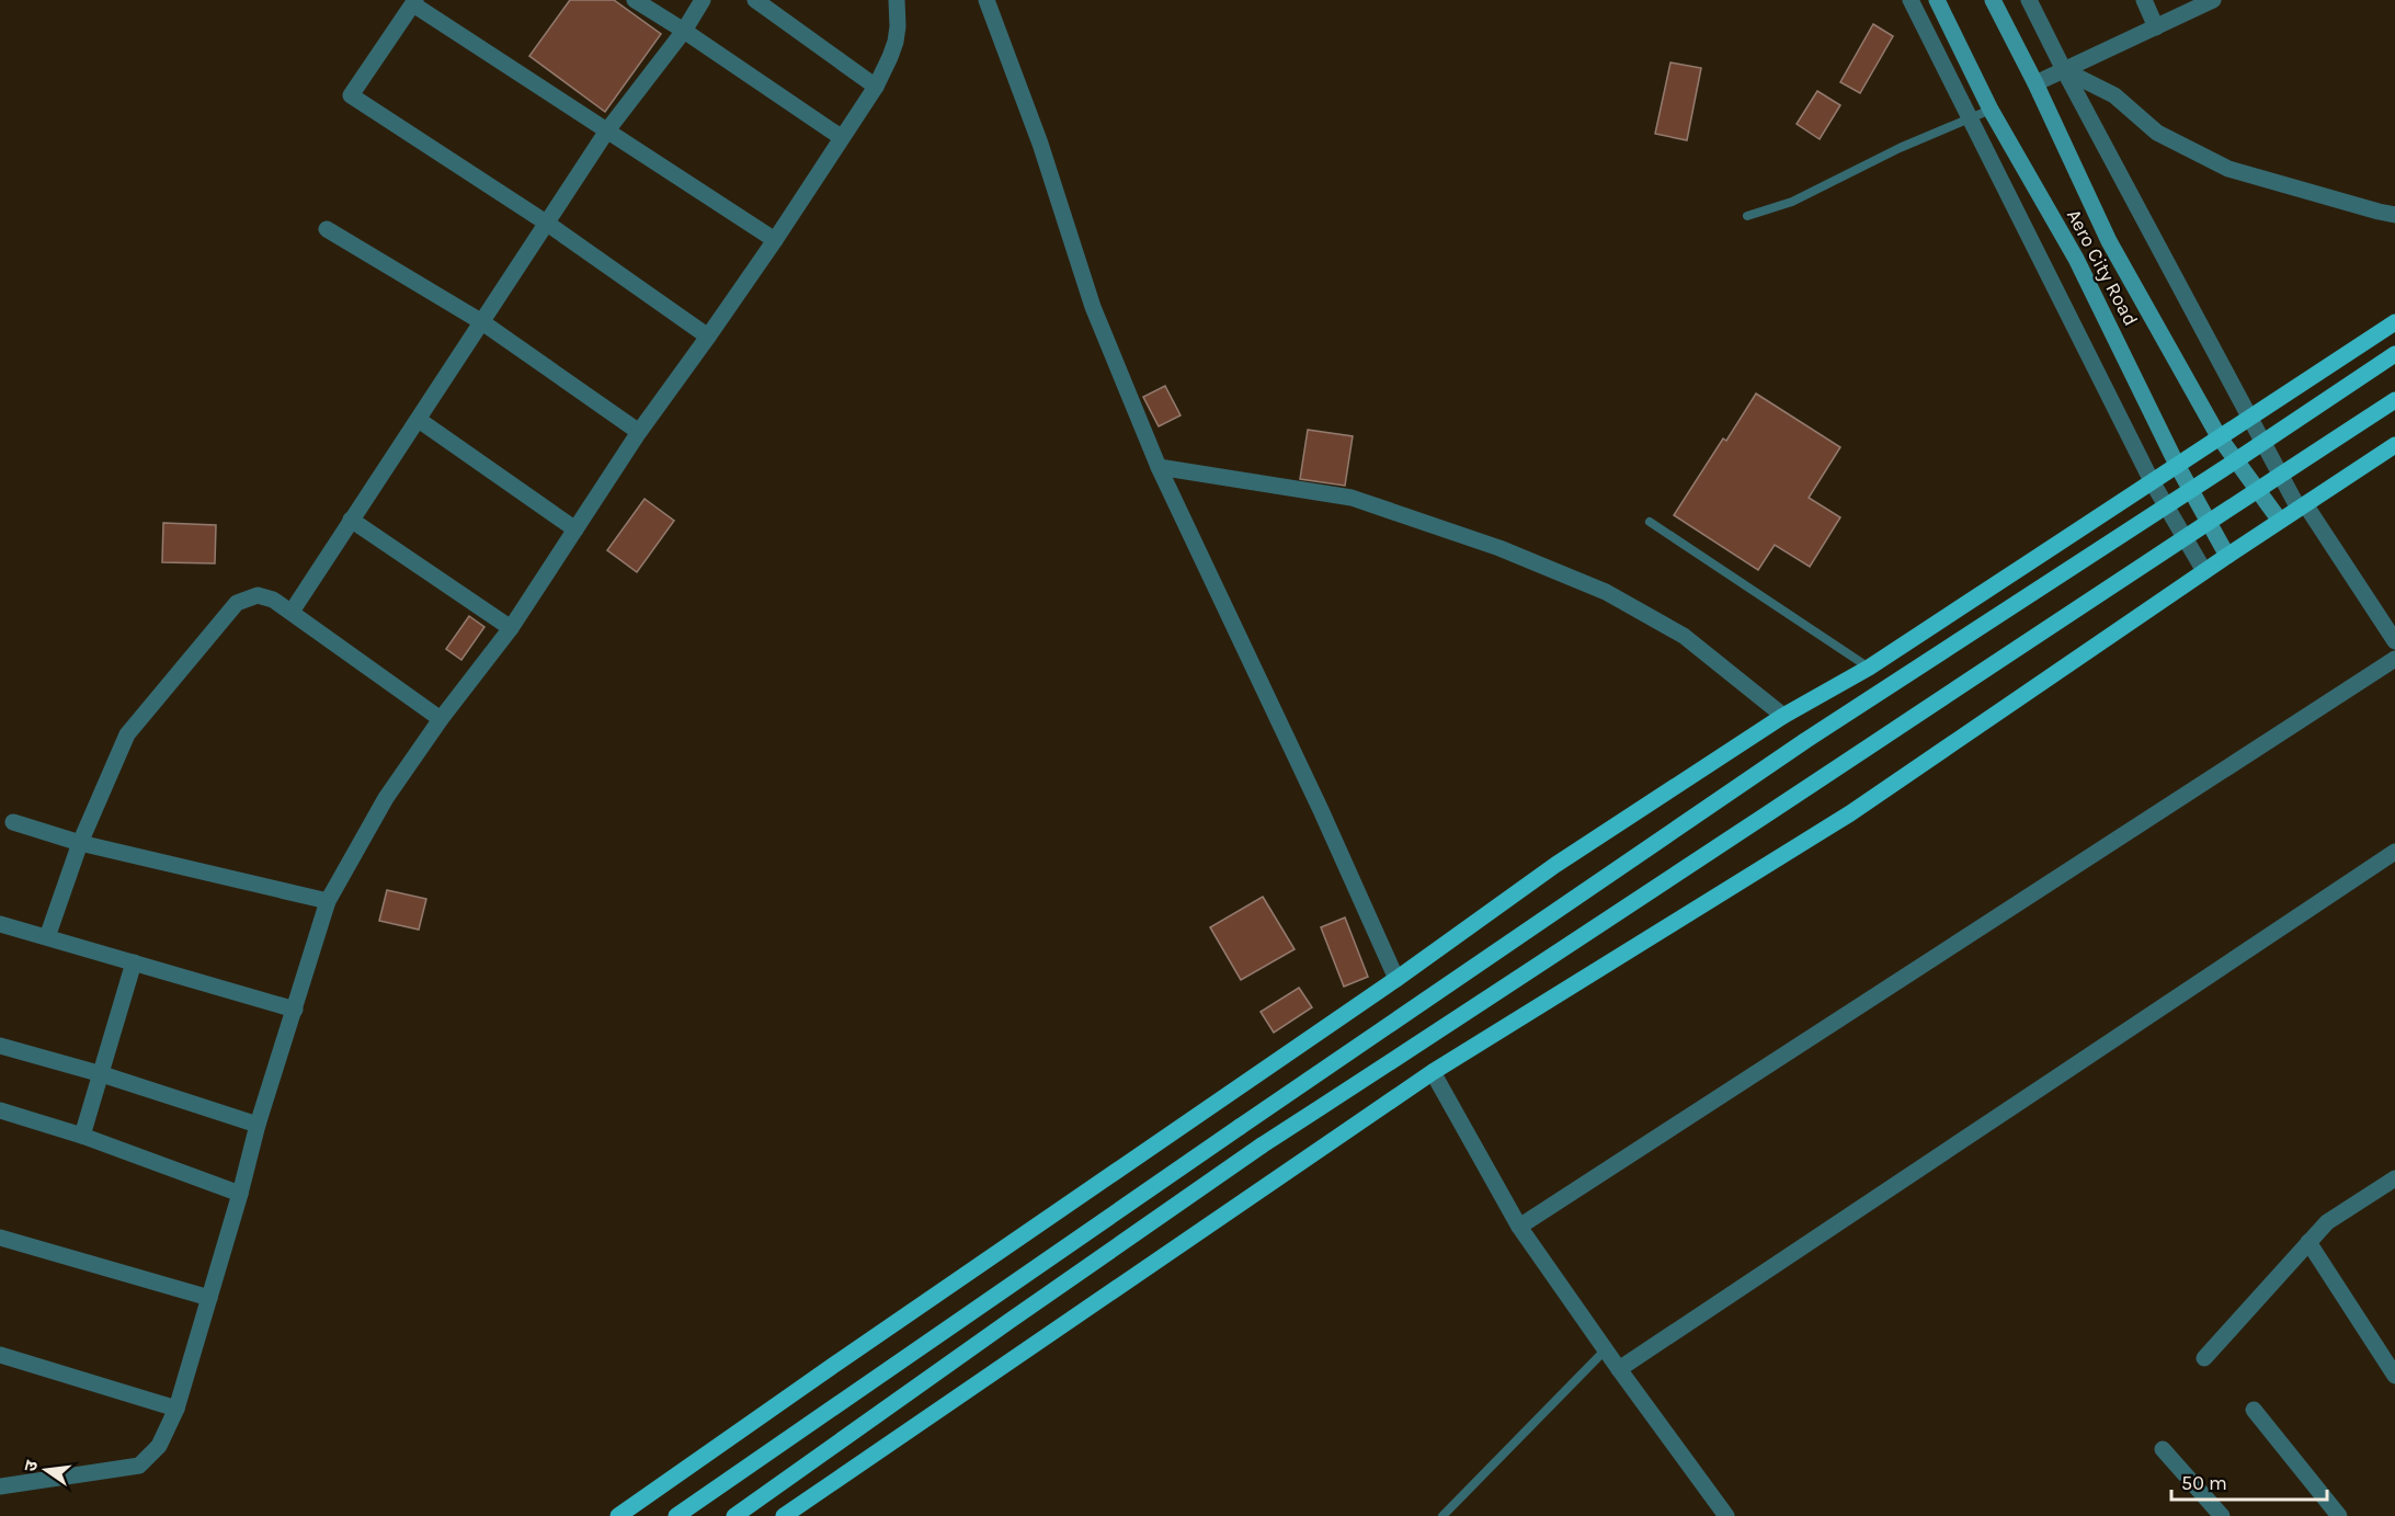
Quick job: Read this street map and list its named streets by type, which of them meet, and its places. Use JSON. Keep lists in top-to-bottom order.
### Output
{
  "streets": {
    "street": ["Aero City Road"]
  },
  "scale_bar": "50 m",
  "north": "left"
}
